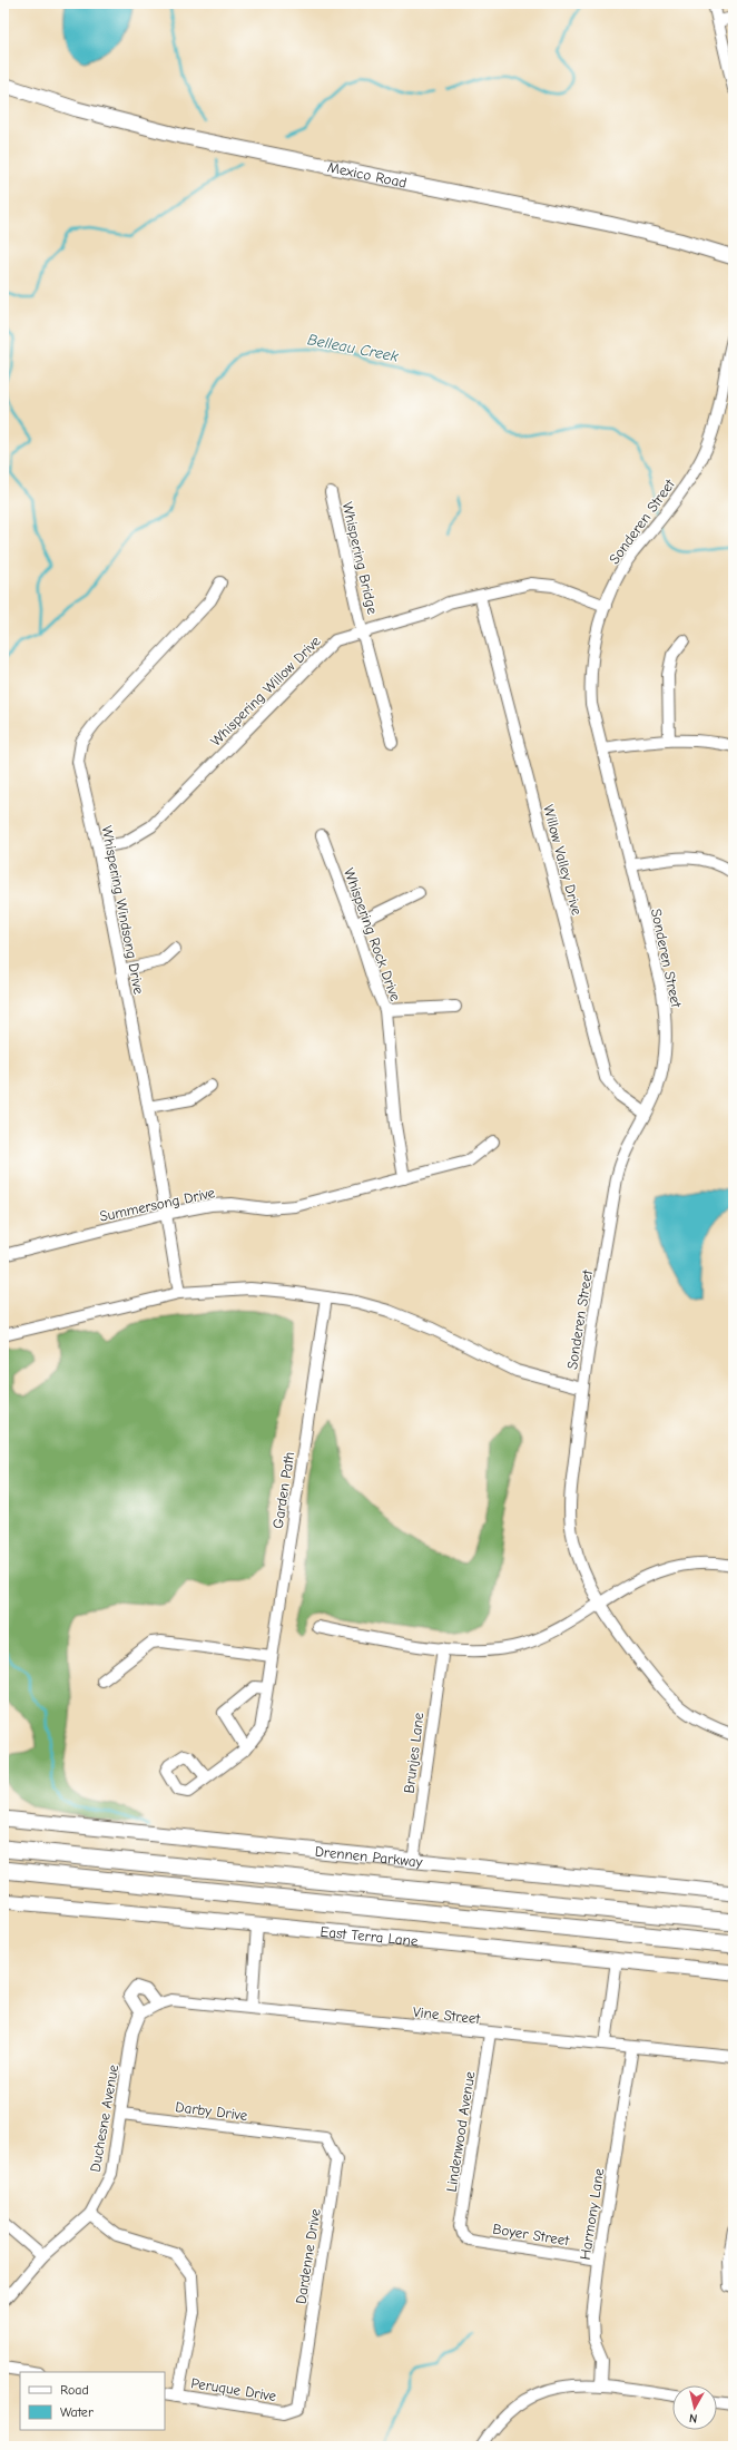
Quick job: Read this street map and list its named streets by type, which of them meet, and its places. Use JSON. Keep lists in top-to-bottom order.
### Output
{
  "streets": {
    "main road": ["Mexico Road", "Drennen Parkway", "East Terra Lane"],
    "street": [
      "Sonderen Street",
      "Whispering Bridge",
      "Whispering Willow Drive",
      "Willow Valley Drive",
      "Whispering Windsong Drive",
      "Whispering Rock Drive",
      "Summersong Drive",
      "Garden Path",
      "Brunjes Lane",
      "Vine Street",
      "Darby Drive",
      "Duchesne Avenue",
      "Lindenwood Avenue",
      "Harmony Lane",
      "Boyer Street",
      "Dardenne Drive",
      "Peruque Drive"
    ]
  },
  "crossings": [
    ["Sonderen Street", "Whispering Willow Drive"],
    ["Sonderen Street", "Willow Valley Drive"],
    ["Whispering Bridge", "Whispering Willow Drive"],
    ["Whispering Willow Drive", "Willow Valley Drive"],
    ["Whispering Willow Drive", "Whispering Windsong Drive"],
    ["Whispering Windsong Drive", "Summersong Drive"],
    ["Whispering Rock Drive", "Summersong Drive"],
    ["Brunjes Lane", "Drennen Parkway"],
    ["Vine Street", "Duchesne Avenue"],
    ["Vine Street", "Lindenwood Avenue"],
    ["Vine Street", "Harmony Lane"],
    ["Darby Drive", "Duchesne Avenue"],
    ["Darby Drive", "Dardenne Drive"],
    ["Lindenwood Avenue", "Boyer Street"],
    ["Harmony Lane", "Boyer Street"],
    ["Dardenne Drive", "Peruque Drive"]
  ],
  "water": ["Belleau Creek"],
  "legend": ["Road", "Water"],
  "north": "bottom"
}
